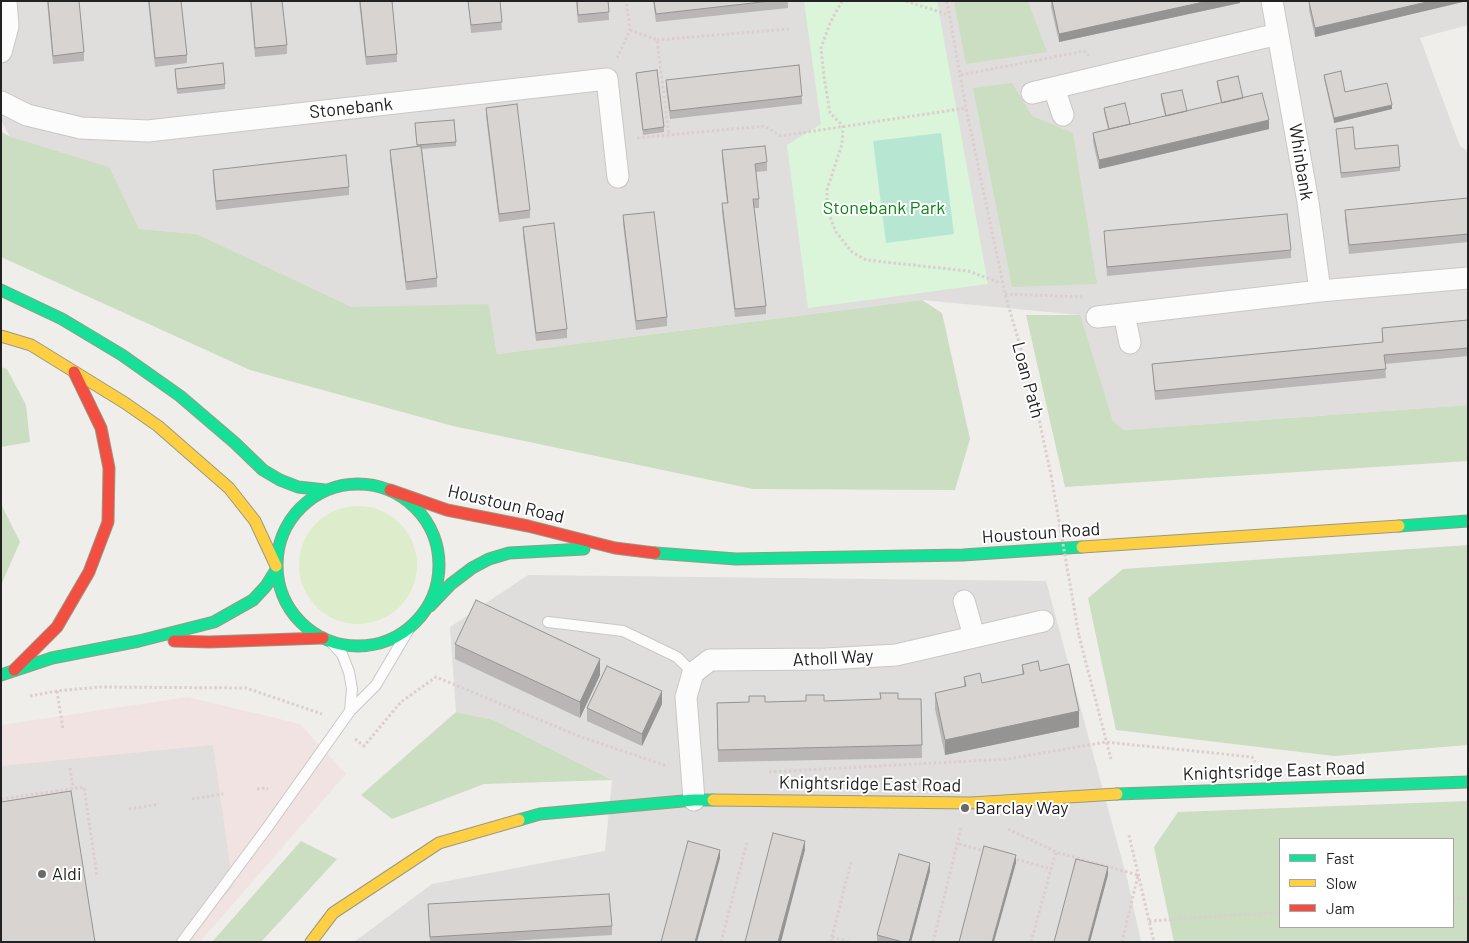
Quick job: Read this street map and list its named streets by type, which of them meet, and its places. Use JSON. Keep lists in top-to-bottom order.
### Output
{
  "streets": {
    "street": [
      "Stonebank",
      "Whinbank",
      "Houstoun Road",
      "Atholl Way",
      "Knightsridge East Road"
    ],
    "path": ["Loan Path"]
  },
  "parks": ["Stonebank Park"],
  "places": ["Barclay Way", "Aldi"],
  "legend": ["Fast", "Slow", "Jam"]
}
